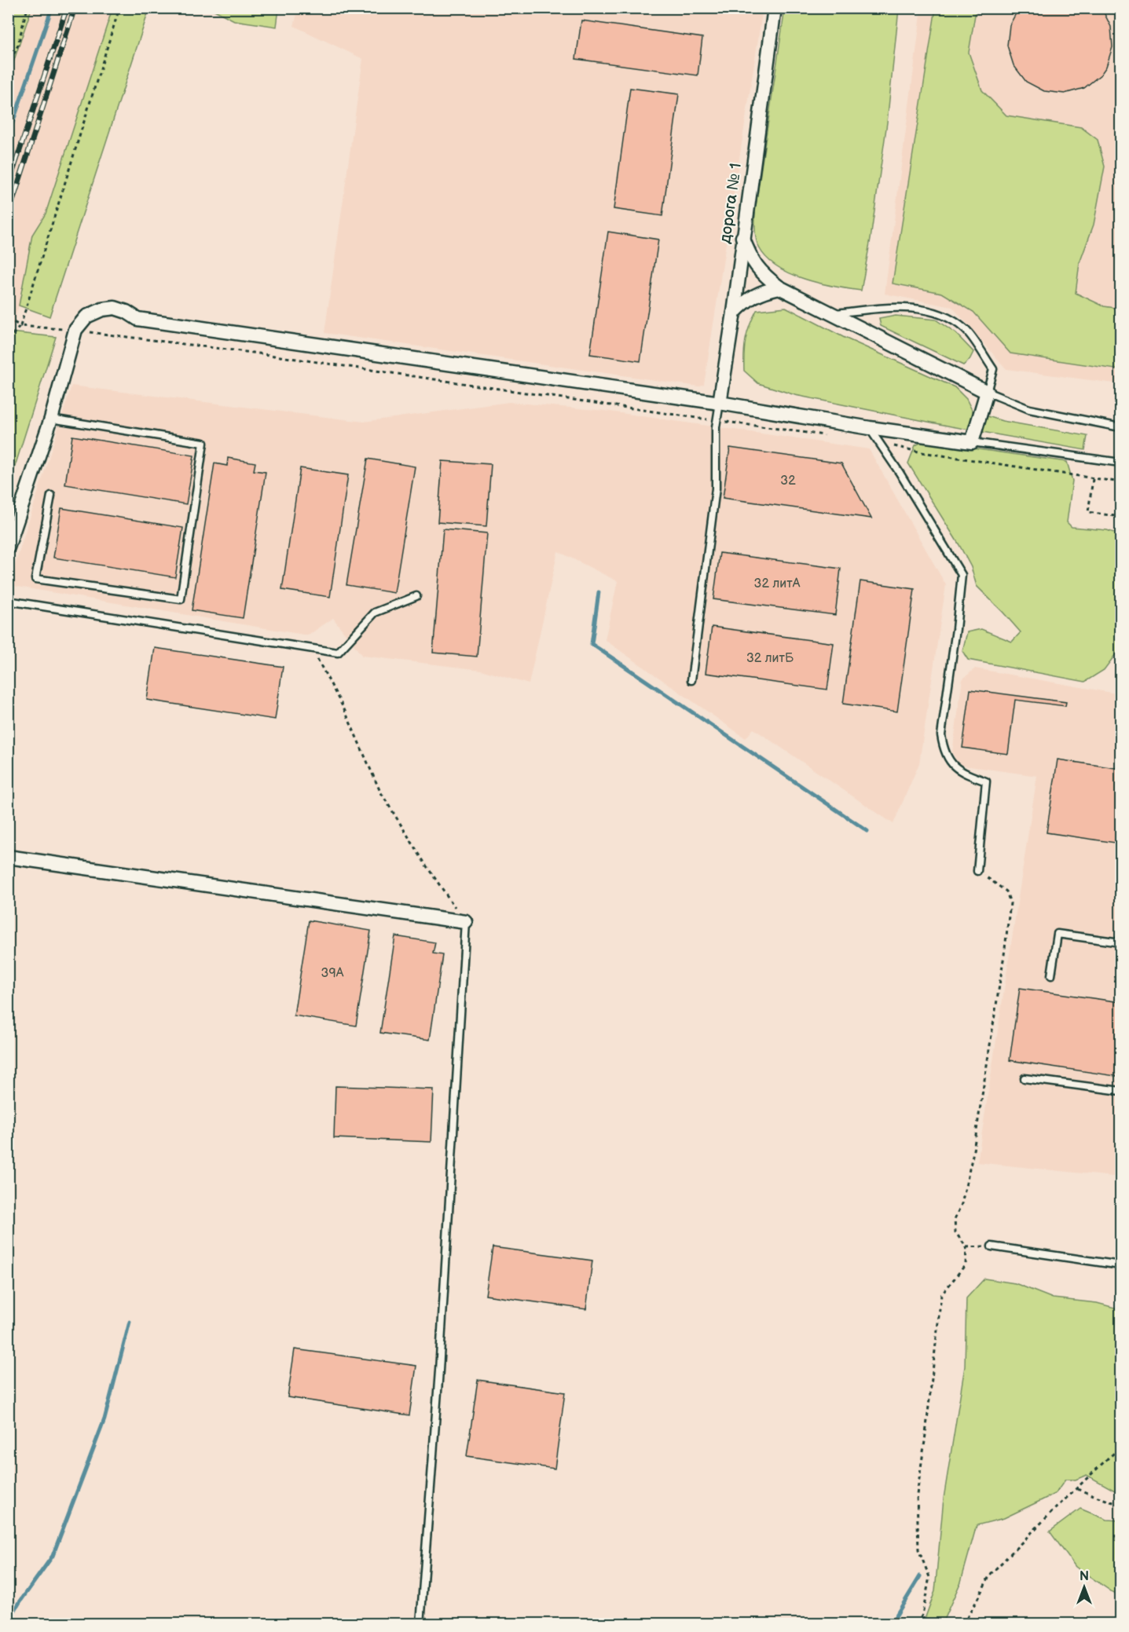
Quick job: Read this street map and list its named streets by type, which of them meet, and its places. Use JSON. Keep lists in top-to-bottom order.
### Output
{
  "streets": {
    "street": ["дорога № 1"]
  },
  "house_numbers": [
    "32",
    "32 литА",
    "32 литБ",
    "39А"
  ],
  "north": "top"
}
